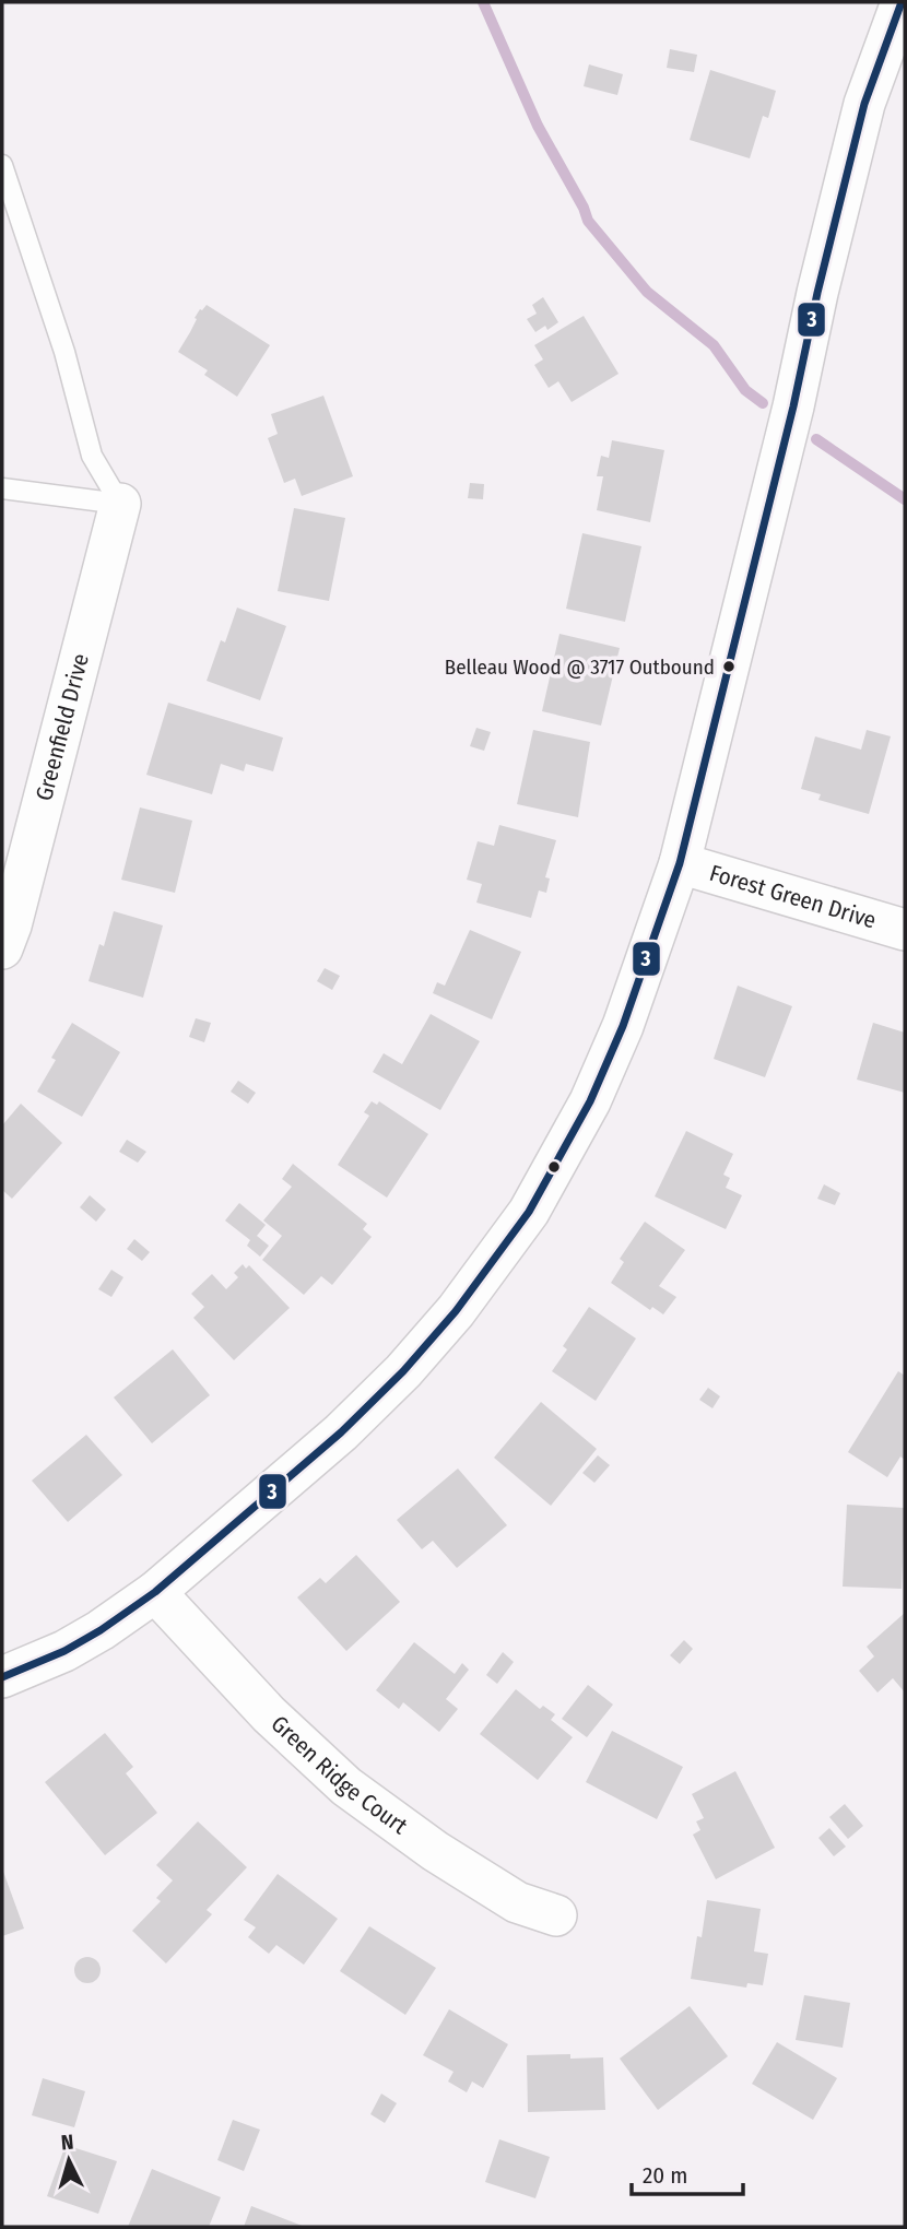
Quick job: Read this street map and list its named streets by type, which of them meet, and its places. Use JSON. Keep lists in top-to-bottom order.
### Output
{
  "streets": {
    "street": ["Greenfield Drive", "Forest Green Drive", "Green Ridge Court"]
  },
  "places": ["Belleau Wood @ 3717 Outbound"],
  "lines": ["transit line 3"],
  "scale_bar": "20 m",
  "north": "top"
}
